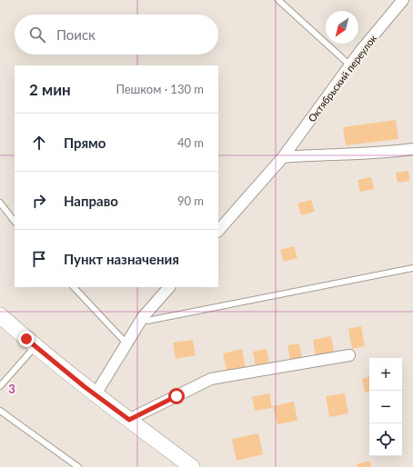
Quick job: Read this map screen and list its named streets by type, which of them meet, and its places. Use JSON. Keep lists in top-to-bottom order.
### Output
{
  "streets": {
    "street": ["Октябрьский переулок"]
  },
  "north": "bottom left",
  "page": {
    "search": "Поиск",
    "heading": ["2 мин", "Пешком · 130 m"],
    "list": [
      ["Прямо", "40 m"],
      ["Направо", "90 m"],
      "Пункт назначения"
    ],
    "map_buttons": ["+", "−"]
  },
  "grid": {
    "rows": ["3"]
  }
}
